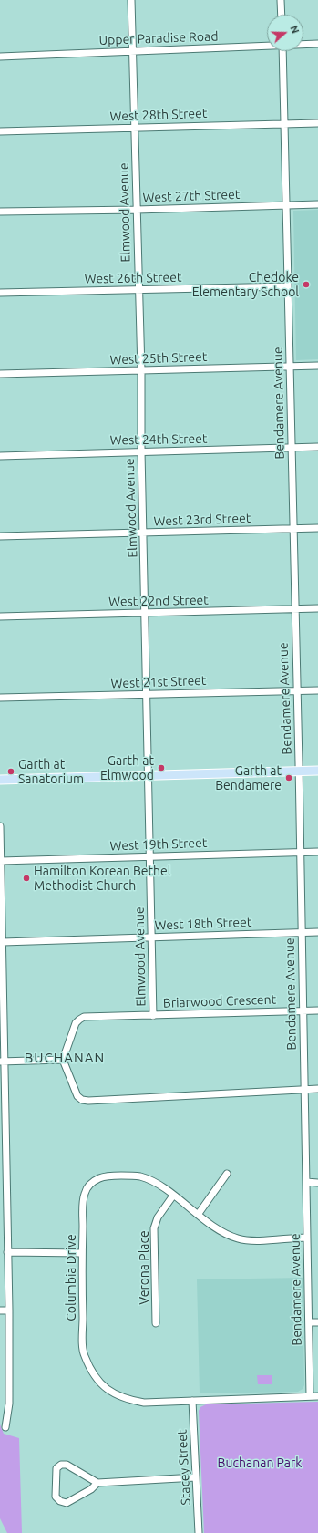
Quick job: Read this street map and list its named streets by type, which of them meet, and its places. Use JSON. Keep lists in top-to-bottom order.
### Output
{
  "streets": {
    "street": [
      "Upper Paradise Road",
      "West 28th Street",
      "West 27th Street",
      "Elmwood Avenue",
      "West 26th Street",
      "West 25th Street",
      "Bendamere Avenue",
      "West 24th Street",
      "West 23rd Street",
      "West 22nd Street",
      "West 21st Street",
      "West 19th Street",
      "West 18th Street",
      "Briarwood Crescent",
      "Verona Place",
      "Columbia Drive",
      "Stacey Street"
    ]
  },
  "crossings": [
    ["Upper Paradise Road", "Elmwood Avenue"],
    ["West 28th Street", "Elmwood Avenue"],
    ["West 28th Street", "Bendamere Avenue"],
    ["West 27th Street", "Elmwood Avenue"],
    ["West 27th Street", "Bendamere Avenue"],
    ["Elmwood Avenue", "West 26th Street"],
    ["Elmwood Avenue", "West 25th Street"],
    ["Elmwood Avenue", "West 24th Street"],
    ["Elmwood Avenue", "West 23rd Street"],
    ["Elmwood Avenue", "West 22nd Street"],
    ["Elmwood Avenue", "West 21st Street"],
    ["Elmwood Avenue", "West 19th Street"],
    ["Elmwood Avenue", "West 18th Street"],
    ["Elmwood Avenue", "Briarwood Crescent"],
    ["West 26th Street", "Bendamere Avenue"],
    ["West 25th Street", "Bendamere Avenue"],
    ["Bendamere Avenue", "West 24th Street"],
    ["Bendamere Avenue", "West 23rd Street"],
    ["Bendamere Avenue", "West 22nd Street"],
    ["Bendamere Avenue", "West 21st Street"],
    ["Bendamere Avenue", "West 19th Street"],
    ["Bendamere Avenue", "West 18th Street"],
    ["Bendamere Avenue", "Briarwood Crescent"],
    ["Bendamere Avenue", "Columbia Drive"],
    ["Verona Place", "Columbia Drive"],
    ["Columbia Drive", "Stacey Street"]
  ],
  "districts": ["BUCHANAN"],
  "parks": ["Buchanan Park"],
  "places": [
    "Chedoke Elementary School",
    "Garth at Elmwood",
    "Garth at Sanatorium",
    "Garth at Bendamere",
    "Hamilton Korean Bethel Methodist Church"
  ],
  "north": "right"
}
